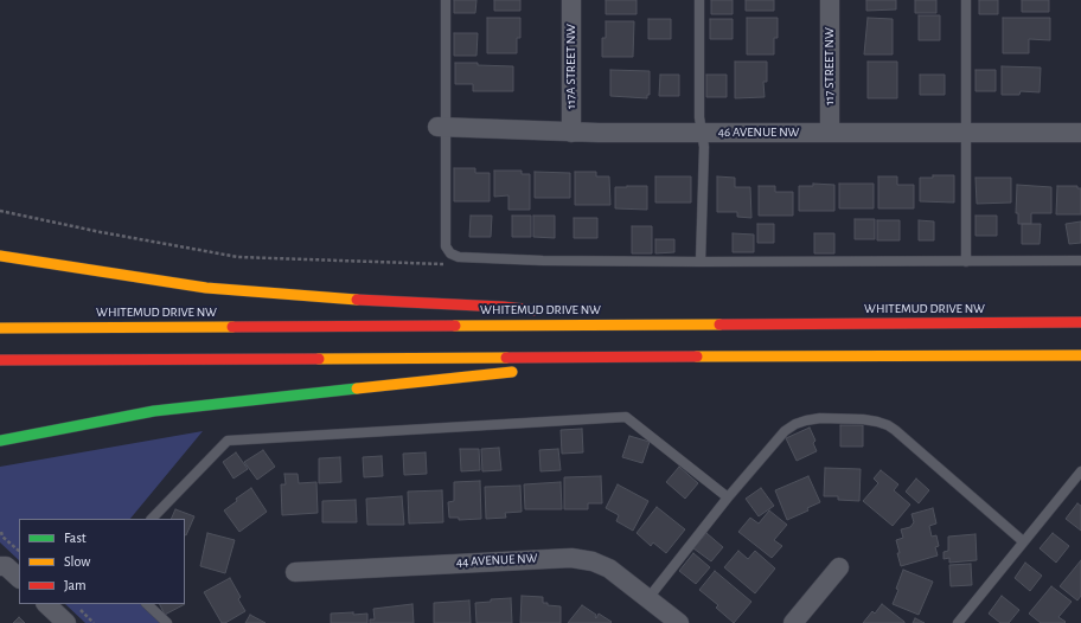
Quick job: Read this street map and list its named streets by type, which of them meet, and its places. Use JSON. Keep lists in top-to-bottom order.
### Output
{
  "streets": {
    "highway": ["WHITEMUD DRIVE NW"],
    "street": [
      "117A STREET NW",
      "117 STREET NW",
      "46 AVENUE NW",
      "44 AVENUE NW"
    ]
  },
  "crossings": [
    ["117A STREET NW", "46 AVENUE NW"],
    ["117 STREET NW", "46 AVENUE NW"]
  ],
  "legend": ["Fast", "Slow", "Jam"]
}
